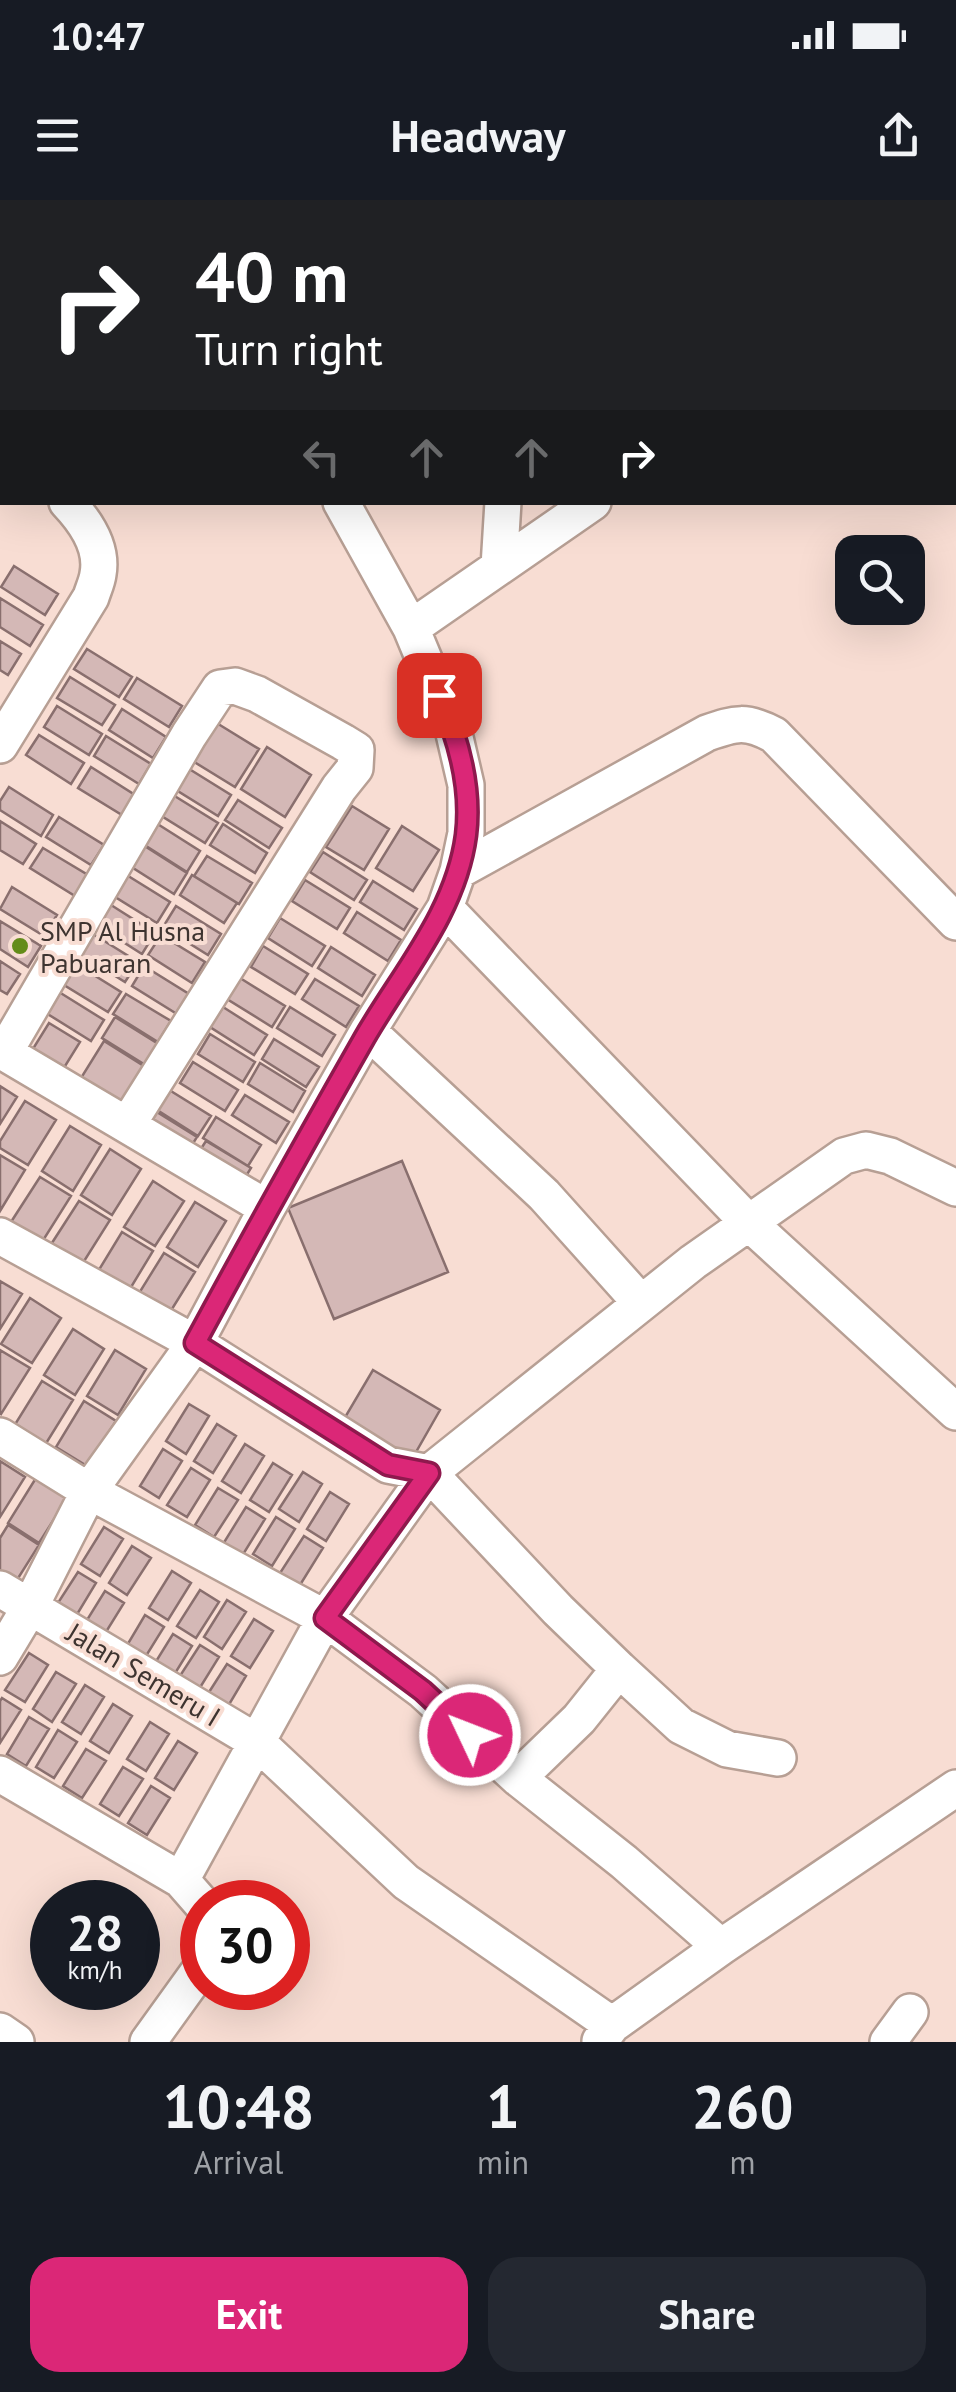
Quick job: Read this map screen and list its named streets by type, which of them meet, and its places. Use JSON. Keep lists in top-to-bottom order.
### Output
{
  "streets": {
    "street": ["Jalan Semeru I"]
  },
  "places": ["SMP Al Husna Pabuaran"],
  "page": {
    "status": "10:47",
    "header": "Headway",
    "turn": ["40 m", "Turn right"],
    "speed": "28 km/h",
    "limit": "30",
    "eta": [
      "10:48",
      "Arrival",
      "1",
      "min",
      "260",
      "m"
    ],
    "buttons": ["Exit", "Share"]
  }
}
